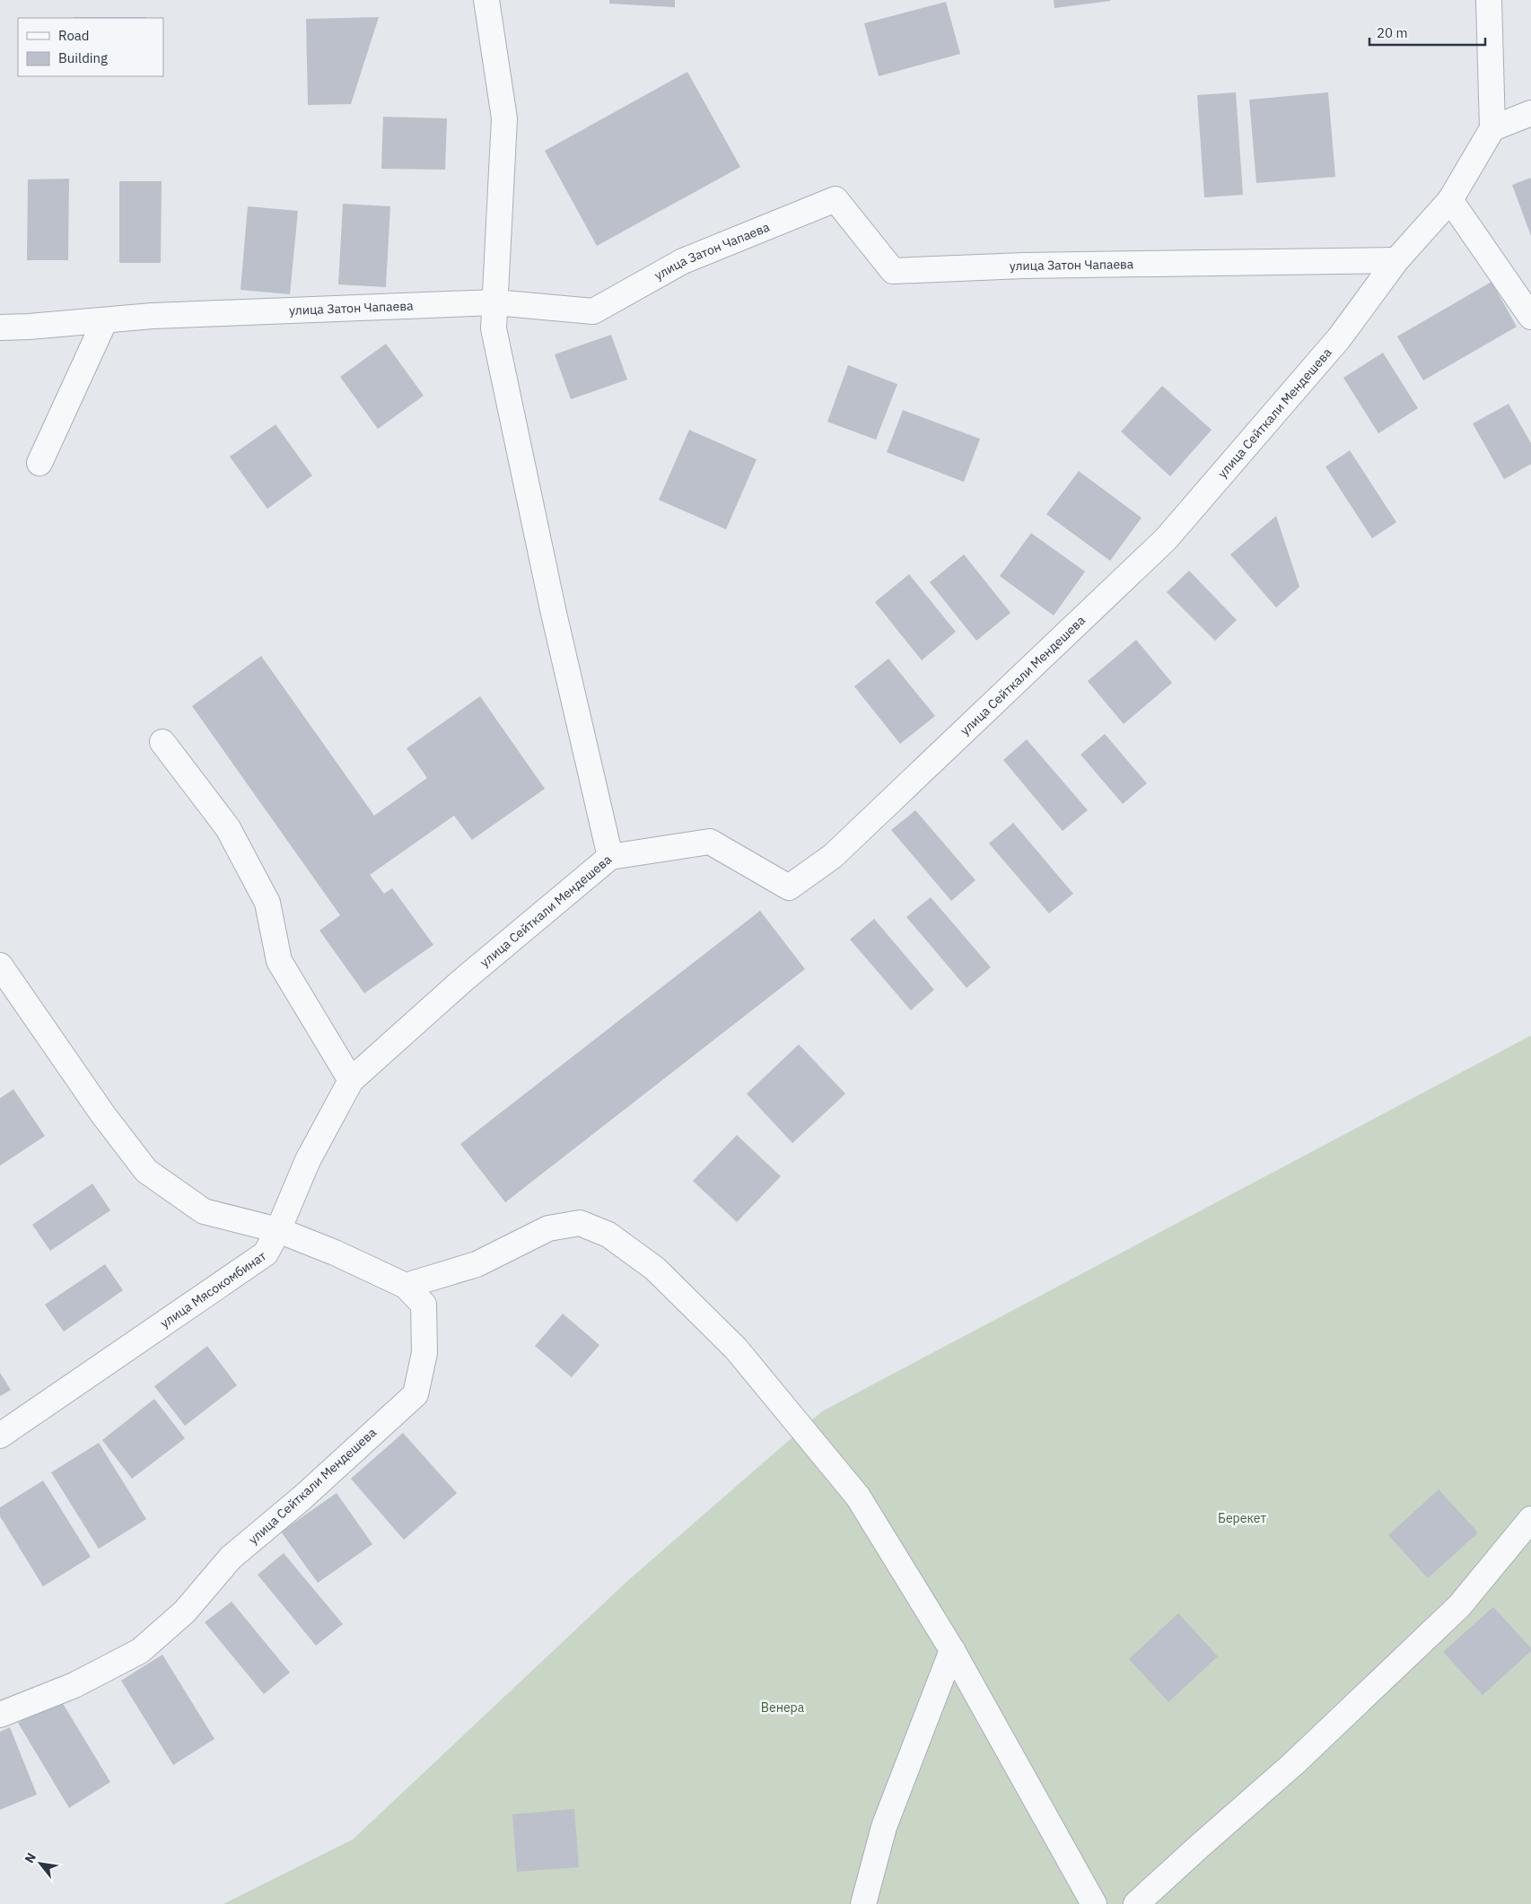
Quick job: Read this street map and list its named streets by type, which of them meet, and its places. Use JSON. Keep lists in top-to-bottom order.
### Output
{
  "streets": {
    "street": ["улица Затон Чапаева", "улица Сейткали Мендешева", "улица Мясокомбинат"]
  },
  "crossings": [
    ["улица Затон Чапаева", "улица Сейткали Мендешева"],
    ["улица Сейткали Мендешева", "улица Мясокомбинат"]
  ],
  "parks": ["Берекет", "Венера"],
  "legend": ["Road", "Building"],
  "scale_bar": "20 m",
  "north": "top left"
}
